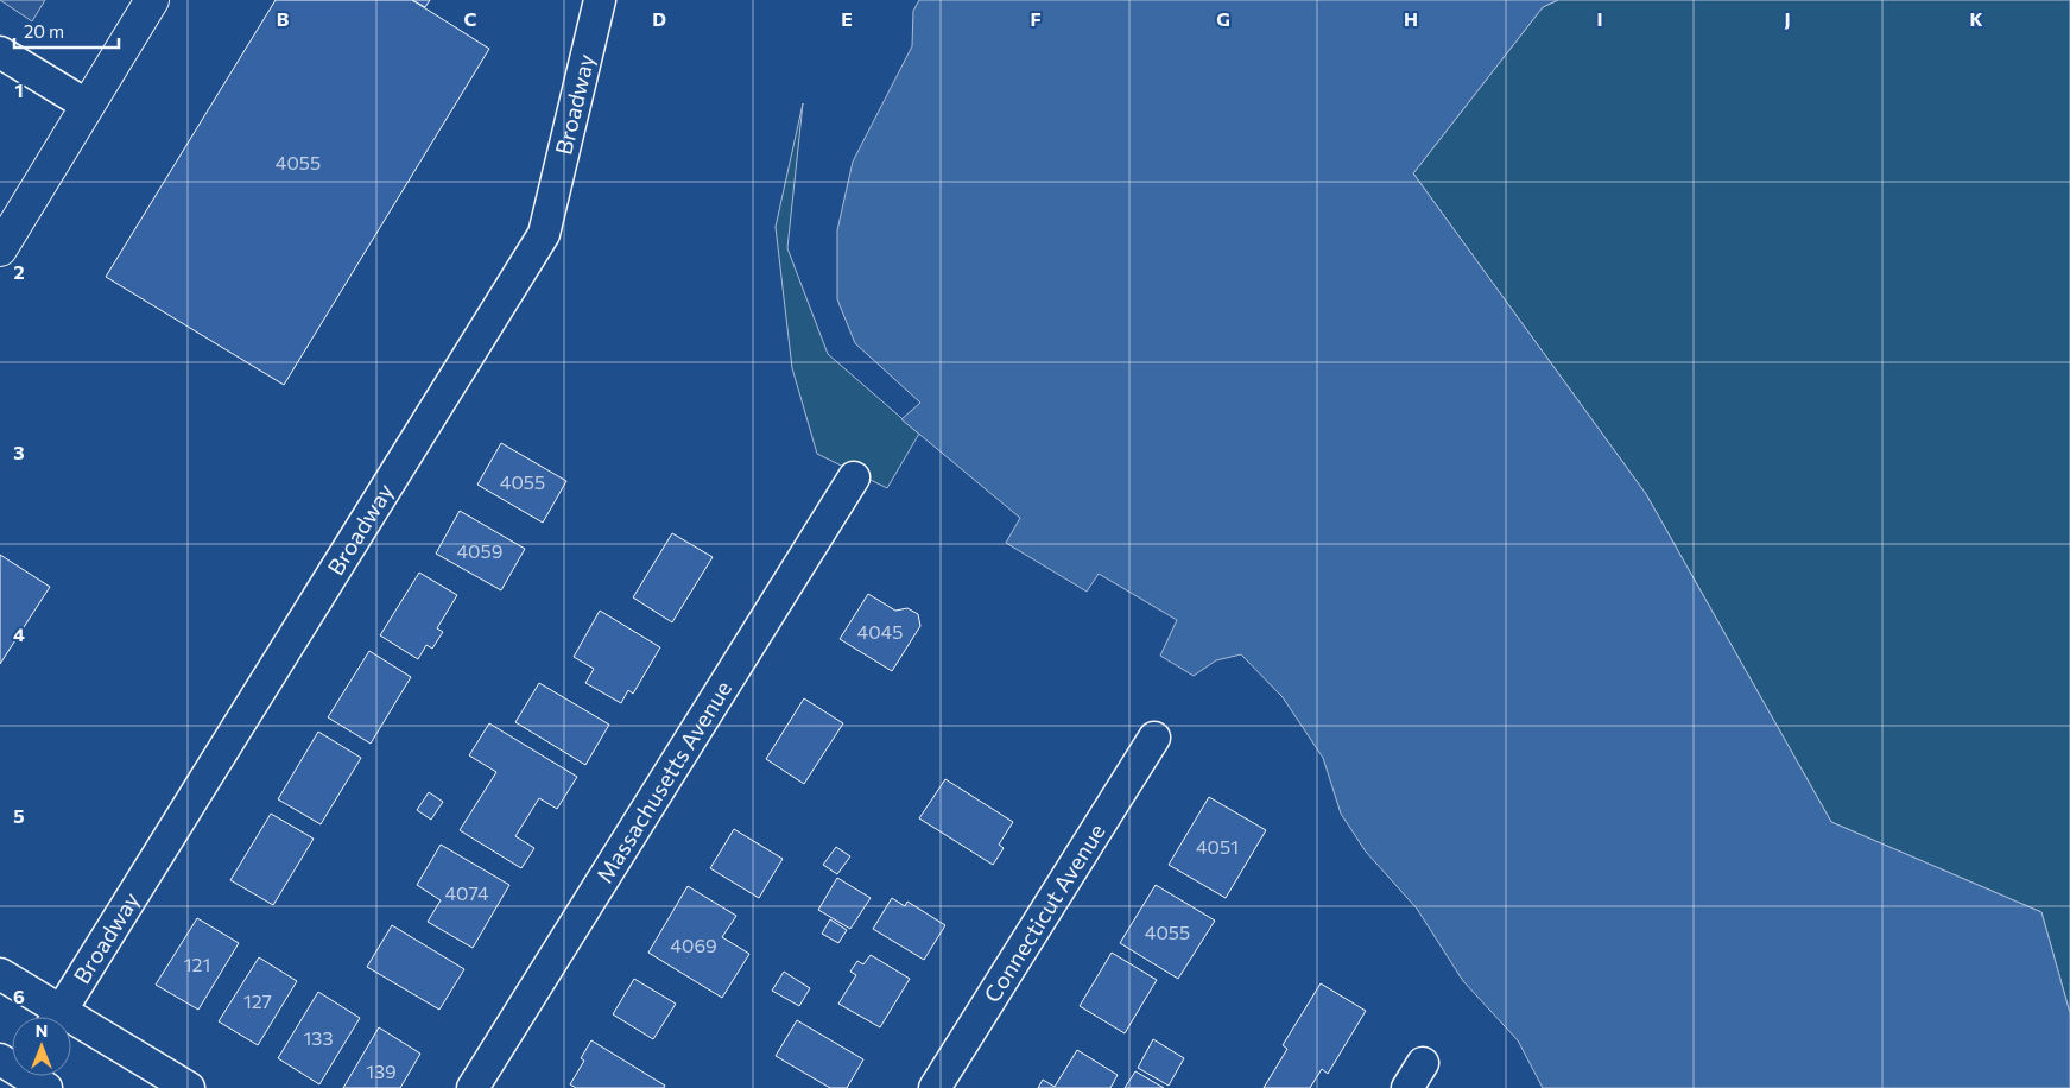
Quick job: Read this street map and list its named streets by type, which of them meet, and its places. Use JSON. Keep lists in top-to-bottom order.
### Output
{
  "streets": {
    "street": ["Broadway", "Massachusetts Avenue", "Connecticut Avenue"]
  },
  "house_numbers": [
    "4055",
    "4055",
    "4059",
    "4045",
    "4051",
    "4074",
    "4055",
    "4069",
    "121",
    "127",
    "133",
    "139"
  ],
  "scale_bar": "20 m",
  "north": "top",
  "grid": {
    "columns": [
      "B",
      "C",
      "D",
      "E",
      "F",
      "G",
      "H",
      "I",
      "J",
      "K"
    ],
    "rows": [
      "1",
      "2",
      "3",
      "4",
      "5",
      "6"
    ]
  }
}
